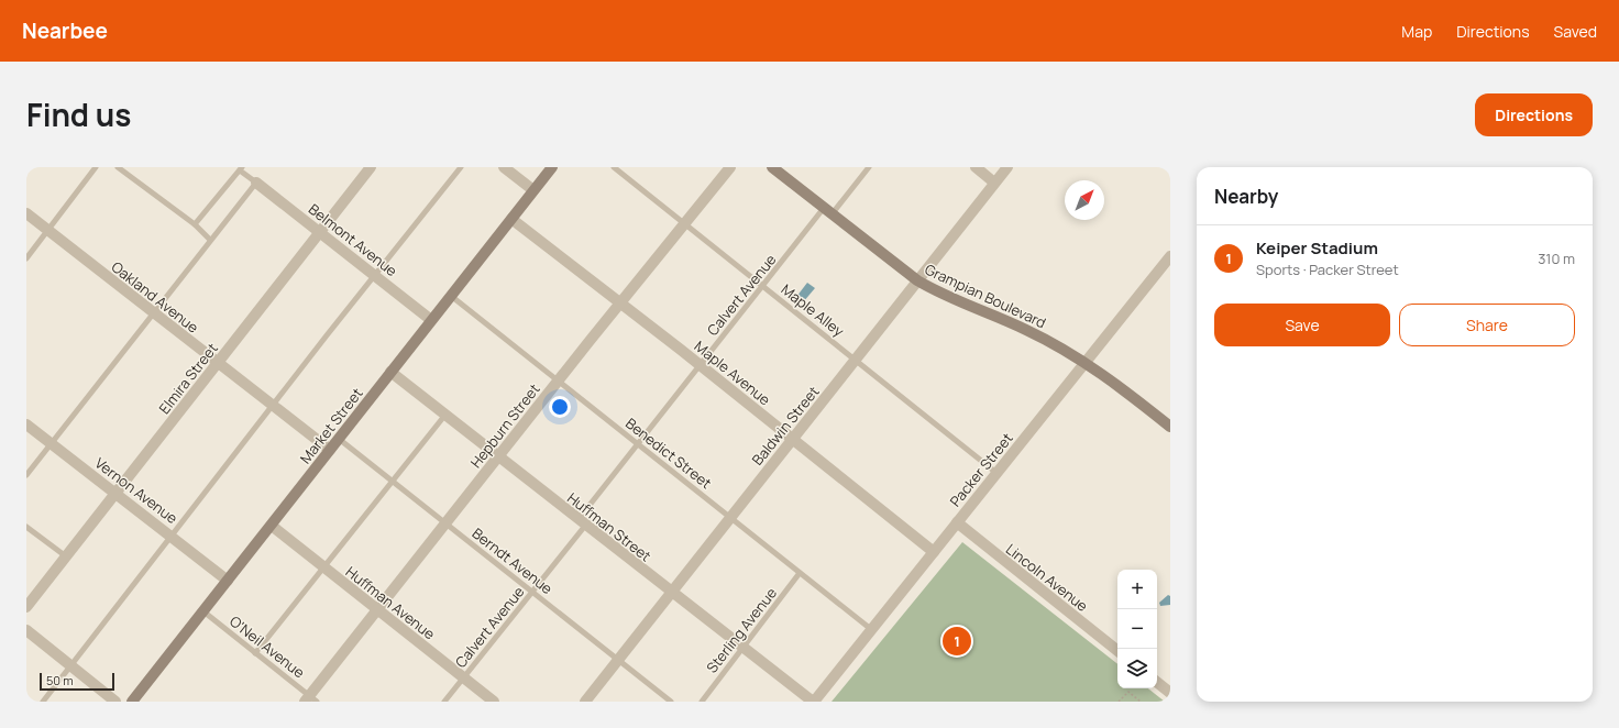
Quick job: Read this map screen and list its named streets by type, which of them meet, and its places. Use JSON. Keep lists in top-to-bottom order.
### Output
{
  "streets": {
    "main road": ["Grampian Boulevard", "Market Street"],
    "street": [
      "Belmont Avenue",
      "Oakland Avenue",
      "Maple Avenue",
      "Elmira Street",
      "Hepburn Street",
      "Baldwin Street",
      "Packer Street",
      "Vernon Avenue",
      "Huffman Street",
      "Lincoln Avenue",
      "Huffman Avenue"
    ],
    "lane": [
      "Calvert Avenue",
      "Maple Alley",
      "Benedict Street",
      "Berndt Avenue",
      "Sterling Avenue",
      "O'Neil Avenue"
    ]
  },
  "crossings": [
    ["Belmont Avenue", "Elmira Street"],
    ["Belmont Avenue", "Market Street"],
    ["Calvert Avenue", "Grampian Boulevard"],
    ["Calvert Avenue", "Maple Alley"],
    ["Calvert Avenue", "Maple Avenue"],
    ["Calvert Avenue", "Benedict Street"],
    ["Calvert Avenue", "Huffman Street"],
    ["Calvert Avenue", "Berndt Avenue"],
    ["Calvert Avenue", "Huffman Avenue"],
    ["Grampian Boulevard", "Baldwin Street"],
    ["Grampian Boulevard", "Packer Street"],
    ["Oakland Avenue", "Elmira Street"],
    ["Oakland Avenue", "Market Street"],
    ["Maple Alley", "Hepburn Street"],
    ["Maple Alley", "Baldwin Street"],
    ["Maple Alley", "Packer Street"],
    ["Maple Avenue", "Market Street"],
    ["Maple Avenue", "Hepburn Street"],
    ["Maple Avenue", "Baldwin Street"],
    ["Maple Avenue", "Packer Street"],
    ["Elmira Street", "Vernon Avenue"],
    ["Market Street", "Benedict Street"],
    ["Market Street", "Vernon Avenue"],
    ["Market Street", "Huffman Street"],
    ["Market Street", "Berndt Avenue"],
    ["Market Street", "Huffman Avenue"],
    ["Market Street", "O'Neil Avenue"],
    ["Hepburn Street", "Benedict Street"],
    ["Hepburn Street", "Huffman Street"],
    ["Hepburn Street", "Berndt Avenue"],
    ["Hepburn Street", "Huffman Avenue"],
    ["Hepburn Street", "O'Neil Avenue"],
    ["Baldwin Street", "Benedict Street"],
    ["Baldwin Street", "Huffman Street"],
    ["Baldwin Street", "Berndt Avenue"],
    ["Benedict Street", "Packer Street"],
    ["Benedict Street", "Sterling Avenue"],
    ["Packer Street", "Huffman Street"],
    ["Packer Street", "Lincoln Avenue"],
    ["Huffman Street", "Sterling Avenue"]
  ],
  "scale_bar": "50 m",
  "north": "top right",
  "page": {
    "header": "Nearbee",
    "nav": ["Map", "Directions", "Saved"],
    "title": "Find us",
    "buttons": [
      "Directions",
      ["Save", "Share"]
    ],
    "heading": "Nearby",
    "list": [
      {
        "mark": "1",
        "name": "Keiper Stadium",
        "note": "Sports · Packer Street",
        "value": "310 m"
      }
    ],
    "map_buttons": ["+", "−"],
    "pins": "1",
    "scale": "50 m"
  }
}
